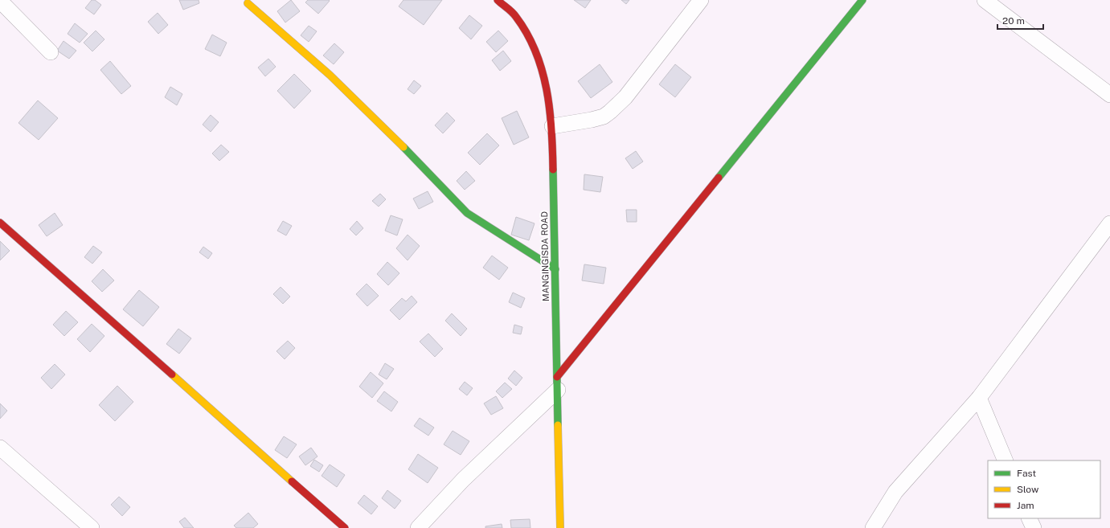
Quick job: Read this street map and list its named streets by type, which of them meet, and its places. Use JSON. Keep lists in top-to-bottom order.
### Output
{
  "streets": {
    "street": ["MANGINGISDA ROAD"]
  },
  "legend": ["Fast", "Slow", "Jam"],
  "scale_bar": "20 m"
}
